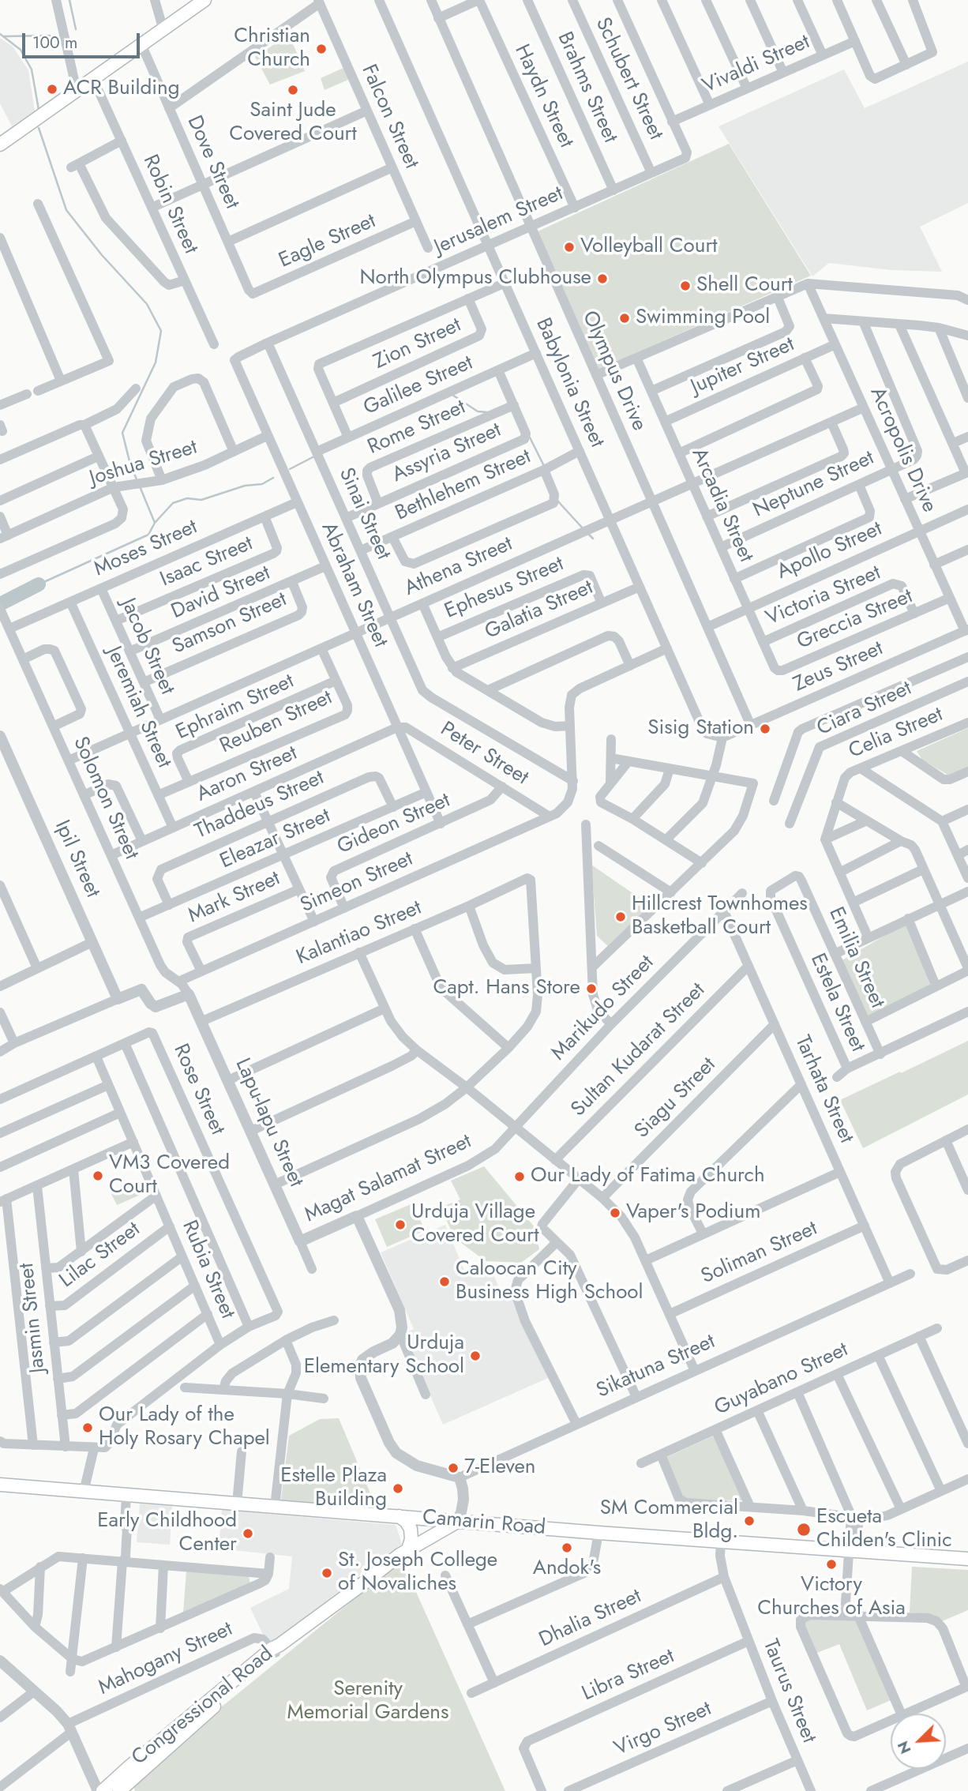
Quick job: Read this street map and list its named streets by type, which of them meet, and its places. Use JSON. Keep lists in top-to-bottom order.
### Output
{
  "streets": {
    "main road": ["Camarin Road", "Congressional Road"],
    "street": [
      "Vivaldi Street",
      "Schubert Street",
      "Brahms Street",
      "Haydn Street",
      "Falcon Street",
      "Dove Street",
      "Robin Street",
      "Jerusalem Street",
      "Eagle Street",
      "Zion Street",
      "Jupiter Street",
      "Olympus Drive",
      "Babylonia Street",
      "Galilee Street",
      "Rome Street",
      "Acropolis Drive",
      "Assyria Street",
      "Joshua Street",
      "Neptune Street",
      "Bethlehem Street",
      "Arcadia Street",
      "Sinai Street",
      "Moses Street",
      "Apollo Street",
      "Isaac Street",
      "Athena Street",
      "Abraham Street",
      "Ephesus Street",
      "David Street",
      "Victoria Street",
      "Galatia Street",
      "Greccia Street",
      "Samson Street",
      "Jacob Street",
      "Zeus Street",
      "Jeremiah Street",
      "Ephraim Street",
      "Ciara Street",
      "Reuben Street",
      "Celia Street",
      "Peter Street",
      "Aaron Street",
      "Solomon Street",
      "Thaddeus Street",
      "Gideon Street",
      "Eleazar Street",
      "Ipil Street",
      "Simeon Street",
      "Mark Street",
      "Kalantiao Street",
      "Emilia Street",
      "Estela Street",
      "Marikudo Street",
      "Sultan Kudarat Street",
      "Rose Street",
      "Tarhata Street",
      "Siagu Street",
      "Lapu-lapu Street",
      "Magat Salamat Street",
      "Soliman Street",
      "Lilac Street",
      "Rubia Street",
      "Jasmin Street",
      "Sikatuna Street",
      "Guyabano Street",
      "Dhalia Street",
      "Mahogany Street",
      "Libra Street",
      "Taurus Street",
      "Virgo Street"
    ]
  },
  "crossings": [
    ["Vivaldi Street", "Jerusalem Street"],
    ["Schubert Street", "Jerusalem Street"],
    ["Brahms Street", "Jerusalem Street"],
    ["Haydn Street", "Jerusalem Street"],
    ["Falcon Street", "Eagle Street"],
    ["Dove Street", "Eagle Street"],
    ["Jerusalem Street", "Olympus Drive"],
    ["Jerusalem Street", "Babylonia Street"],
    ["Jerusalem Street", "Sinai Street"],
    ["Jerusalem Street", "Abraham Street"],
    ["Jupiter Street", "Acropolis Drive"],
    ["Jupiter Street", "Arcadia Street"],
    ["Olympus Drive", "Apollo Street"],
    ["Olympus Drive", "Athena Street"],
    ["Olympus Drive", "Zeus Street"],
    ["Babylonia Street", "Galilee Street"],
    ["Babylonia Street", "Bethlehem Street"],
    ["Babylonia Street", "Athena Street"],
    ["Babylonia Street", "Galatia Street"],
    ["Babylonia Street", "Zeus Street"],
    ["Galilee Street", "Assyria Street"],
    ["Galilee Street", "Sinai Street"],
    ["Rome Street", "Assyria Street"],
    ["Acropolis Drive", "Neptune Street"],
    ["Acropolis Drive", "Apollo Street"],
    ["Acropolis Drive", "Athena Street"],
    ["Acropolis Drive", "Greccia Street"],
    ["Acropolis Drive", "Zeus Street"],
    ["Assyria Street", "Sinai Street"],
    ["Joshua Street", "Abraham Street"],
    ["Neptune Street", "Arcadia Street"],
    ["Bethlehem Street", "Sinai Street"],
    ["Arcadia Street", "Apollo Street"],
    ["Arcadia Street", "Athena Street"],
    ["Arcadia Street", "Victoria Street"],
    ["Arcadia Street", "Greccia Street"],
    ["Sinai Street", "Athena Street"],
    ["Sinai Street", "Simeon Street"],
    ["Moses Street", "Isaac Street"],
    ["Moses Street", "Abraham Street"],
    ["Moses Street", "Jacob Street"],
    ["Moses Street", "Jeremiah Street"],
    ["Moses Street", "Solomon Street"],
    ["Isaac Street", "Jacob Street"],
    ["Athena Street", "Abraham Street"],
    ["Athena Street", "Jacob Street"],
    ["Athena Street", "Jeremiah Street"],
    ["Athena Street", "Reuben Street"],
    ["Athena Street", "Solomon Street"],
    ["Abraham Street", "David Street"],
    ["Abraham Street", "Peter Street"],
    ["Abraham Street", "Aaron Street"],
    ["Abraham Street", "Gideon Street"],
    ["Abraham Street", "Eleazar Street"],
    ["Ephesus Street", "Galatia Street"],
    ["David Street", "Samson Street"],
    ["David Street", "Jacob Street"],
    ["Victoria Street", "Greccia Street"],
    ["Samson Street", "Jacob Street"],
    ["Jeremiah Street", "Reuben Street"],
    ["Jeremiah Street", "Aaron Street"],
    ["Ephraim Street", "Reuben Street"],
    ["Peter Street", "Aaron Street"],
    ["Peter Street", "Gideon Street"],
    ["Peter Street", "Simeon Street"],
    ["Aaron Street", "Solomon Street"],
    ["Solomon Street", "Eleazar Street"],
    ["Solomon Street", "Simeon Street"],
    ["Solomon Street", "Lapu-lapu Street"],
    ["Thaddeus Street", "Eleazar Street"],
    ["Gideon Street", "Simeon Street"],
    ["Simeon Street", "Mark Street"],
    ["Kalantiao Street", "Lapu-lapu Street"],
    ["Emilia Street", "Estela Street"],
    ["Marikudo Street", "Tarhata Street"],
    ["Marikudo Street", "Magat Salamat Street"],
    ["Sultan Kudarat Street", "Tarhata Street"],
    ["Tarhata Street", "Siagu Street"],
    ["Tarhata Street", "Soliman Street"],
    ["Tarhata Street", "Sikatuna Street"],
    ["Lapu-lapu Street", "Magat Salamat Street"],
    ["Lilac Street", "Rubia Street"],
    ["Lilac Street", "Jasmin Street"],
    ["Camarin Road", "Taurus Street"],
    ["Camarin Road", "Congressional Road"],
    ["Dhalia Street", "Taurus Street"],
    ["Mahogany Street", "Congressional Road"],
    ["Libra Street", "Taurus Street"],
    ["Taurus Street", "Virgo Street"]
  ],
  "parks": ["Serenity Memorial Gardens"],
  "places": [
    "Christian Church",
    "ACR Building",
    "Saint Jude Covered Court",
    "Volleyball Court",
    "North Olympus Clubhouse",
    "Shell Court",
    "Swimming Pool",
    "Sisig Station",
    "Hillcrest Townhomes Basketball Court",
    "Capt. Hans Store",
    "VM3 Covered Court",
    "Our Lady of Fatima Church",
    "Vaper's Podium",
    "Urduja Village Covered Court",
    "Caloocan City Business High School",
    "Urduja Elementary School",
    "Our Lady of the Holy Rosary Chapel",
    "7-Eleven",
    "Estelle Plaza Building",
    "SM Commercial Bldg.",
    "Escueta Childen's Clinic",
    "Early Childhood Center",
    "Andok's",
    "Victory Churches of Asia",
    "St. Joseph College of Novaliches"
  ],
  "scale_bar": "100 m",
  "north": "bottom left"
}
